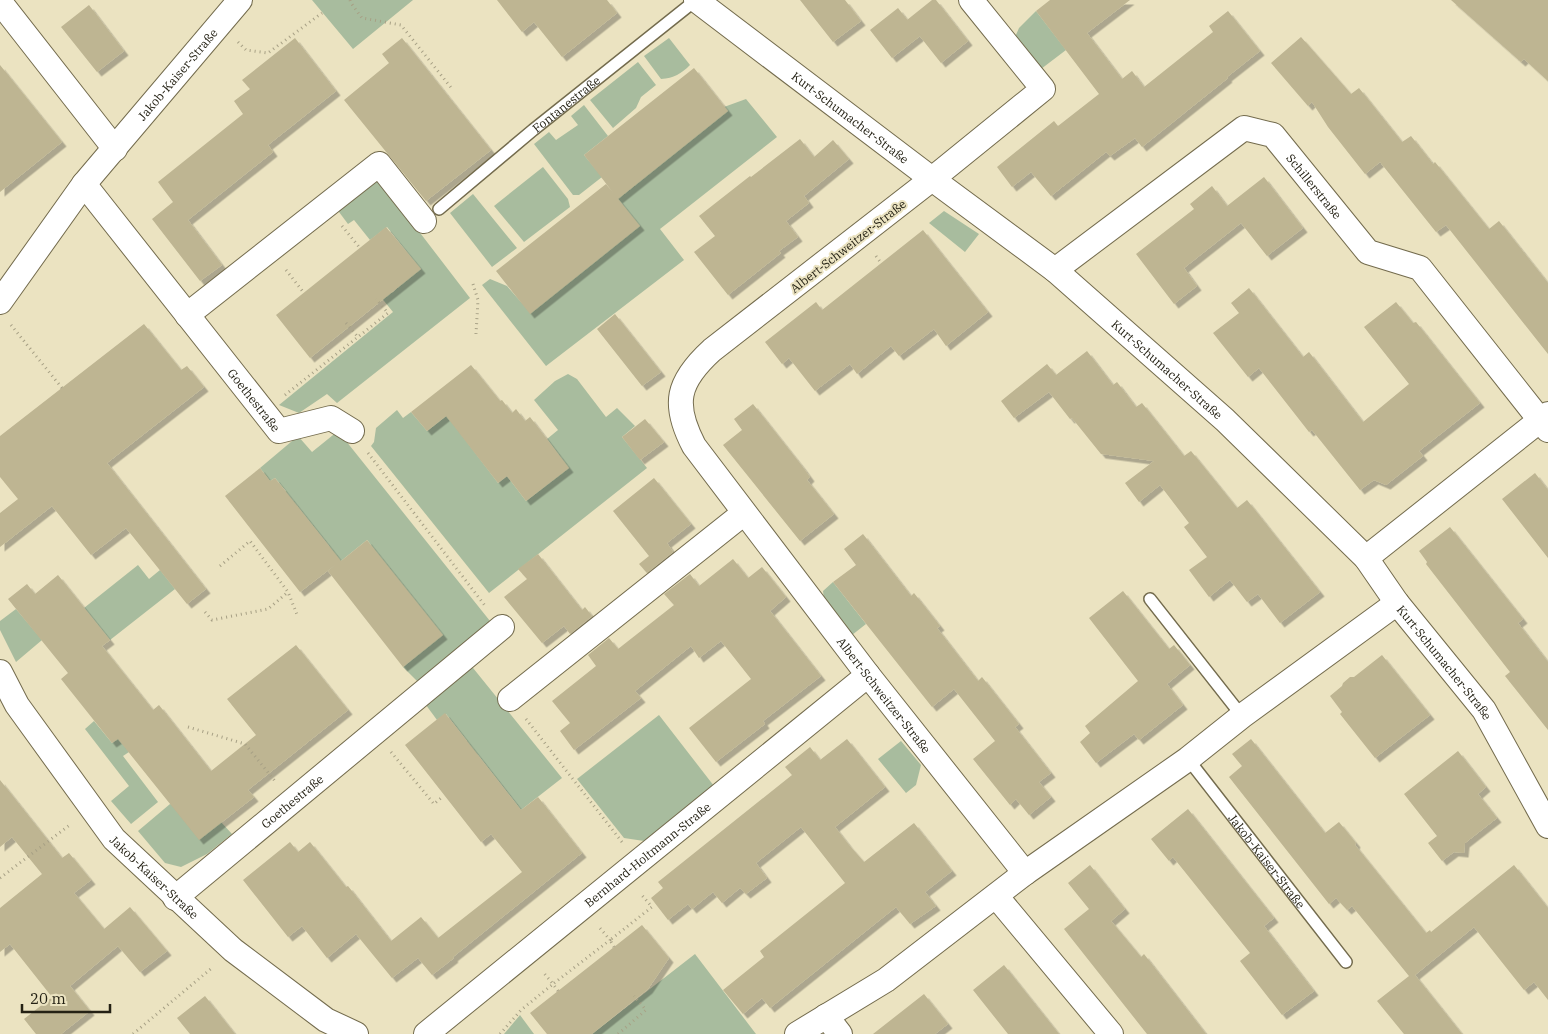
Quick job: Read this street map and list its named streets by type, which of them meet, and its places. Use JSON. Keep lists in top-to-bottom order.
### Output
{
  "streets": {
    "street": [
      "Jakob-Kaiser-Straße",
      "Fontanestraße",
      "Kurt-Schumacher-Straße",
      "Schillerstraße",
      "Albert-Schweitzer-Straße",
      "Goethestraße",
      "Bernhard-Holtmann-Straße"
    ]
  },
  "crossings": [
    ["Jakob-Kaiser-Straße", "Goethestraße"],
    ["Fontanestraße", "Kurt-Schumacher-Straße"],
    ["Fontanestraße", "Goethestraße"],
    ["Kurt-Schumacher-Straße", "Schillerstraße"],
    ["Kurt-Schumacher-Straße", "Albert-Schweitzer-Straße"],
    ["Albert-Schweitzer-Straße", "Bernhard-Holtmann-Straße"]
  ],
  "scale_bar": "20 m"
}
